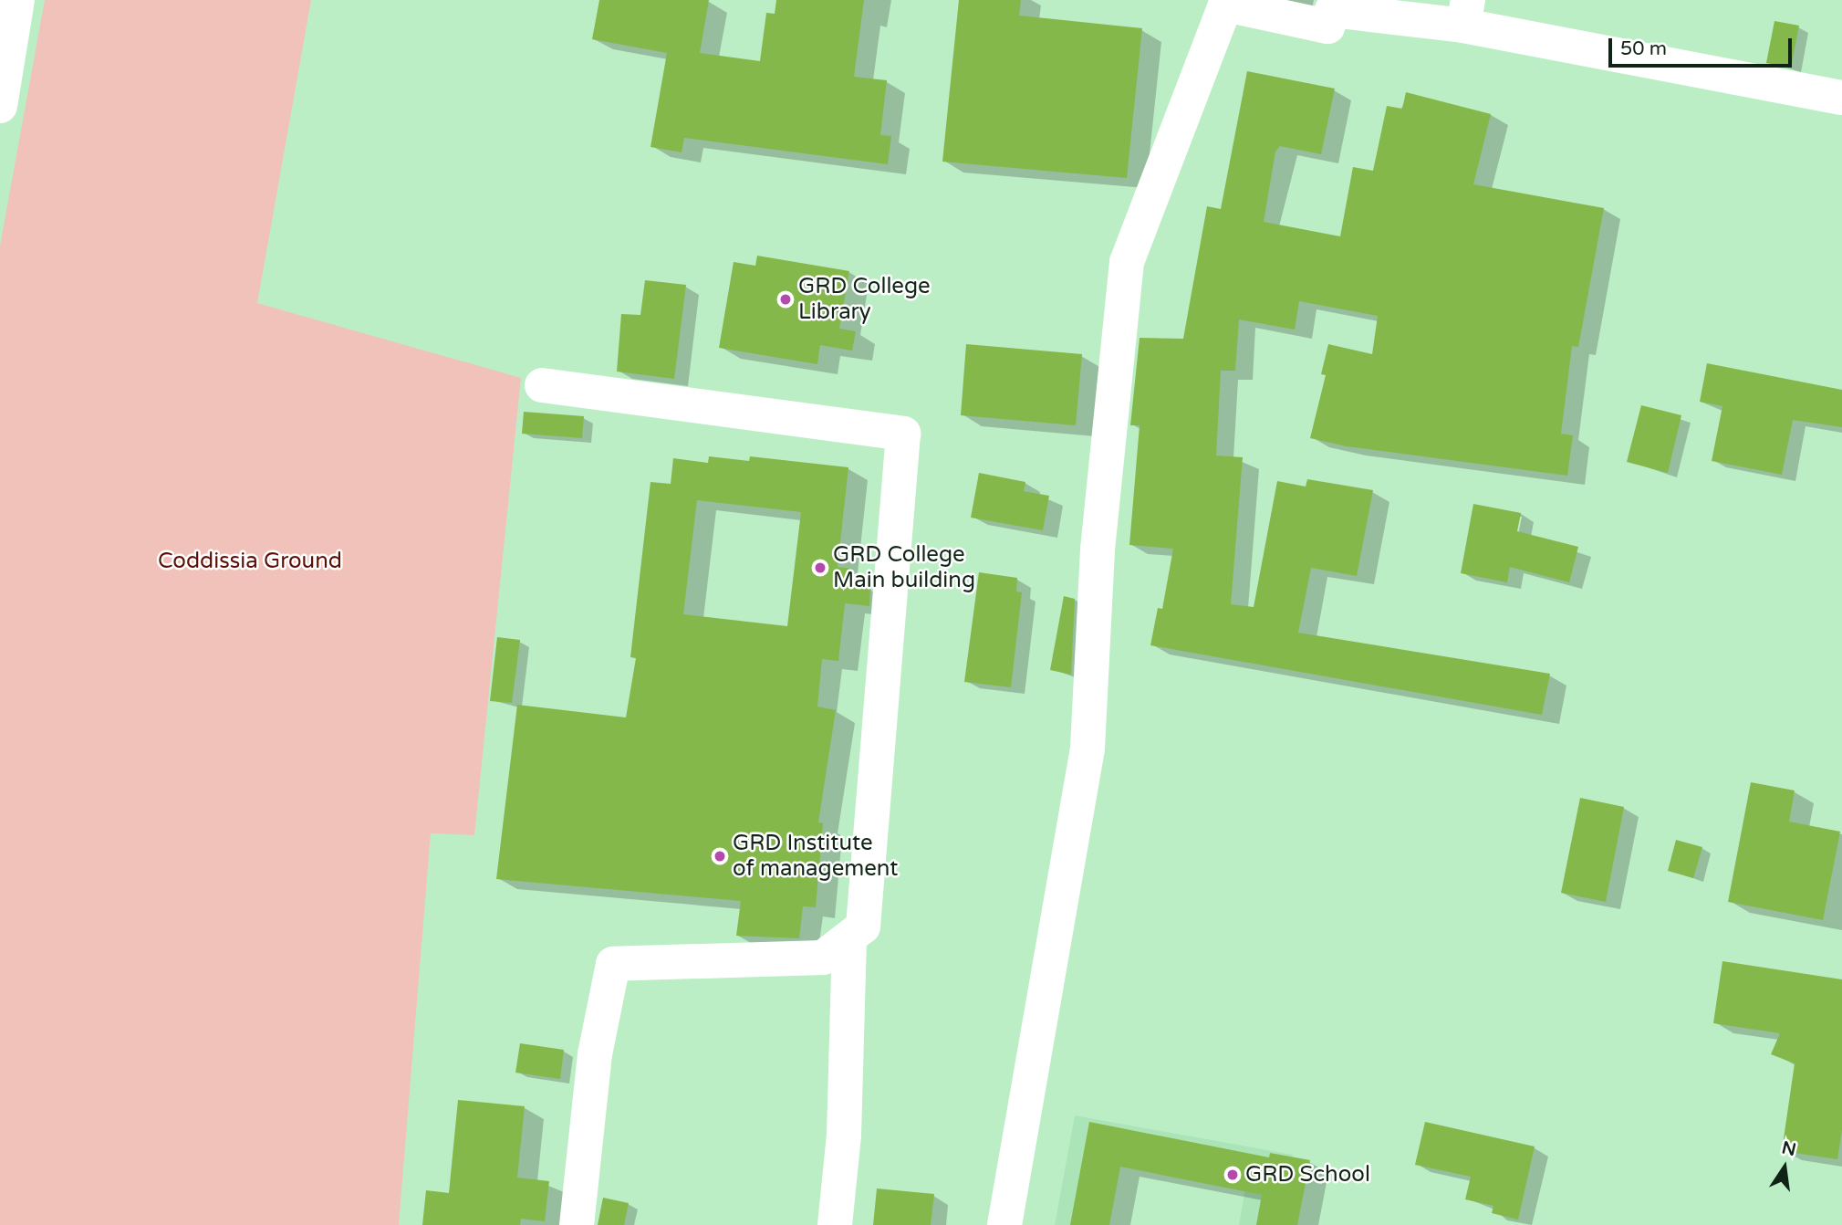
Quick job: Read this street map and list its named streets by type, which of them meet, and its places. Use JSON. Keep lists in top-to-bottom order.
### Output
{
  "parks": ["Coddissia Ground"],
  "places": [
    "GRD College Library",
    "GRD College Main building",
    "GRD Institute of management",
    "GRD School"
  ],
  "scale_bar": "50 m",
  "north": "top"
}
